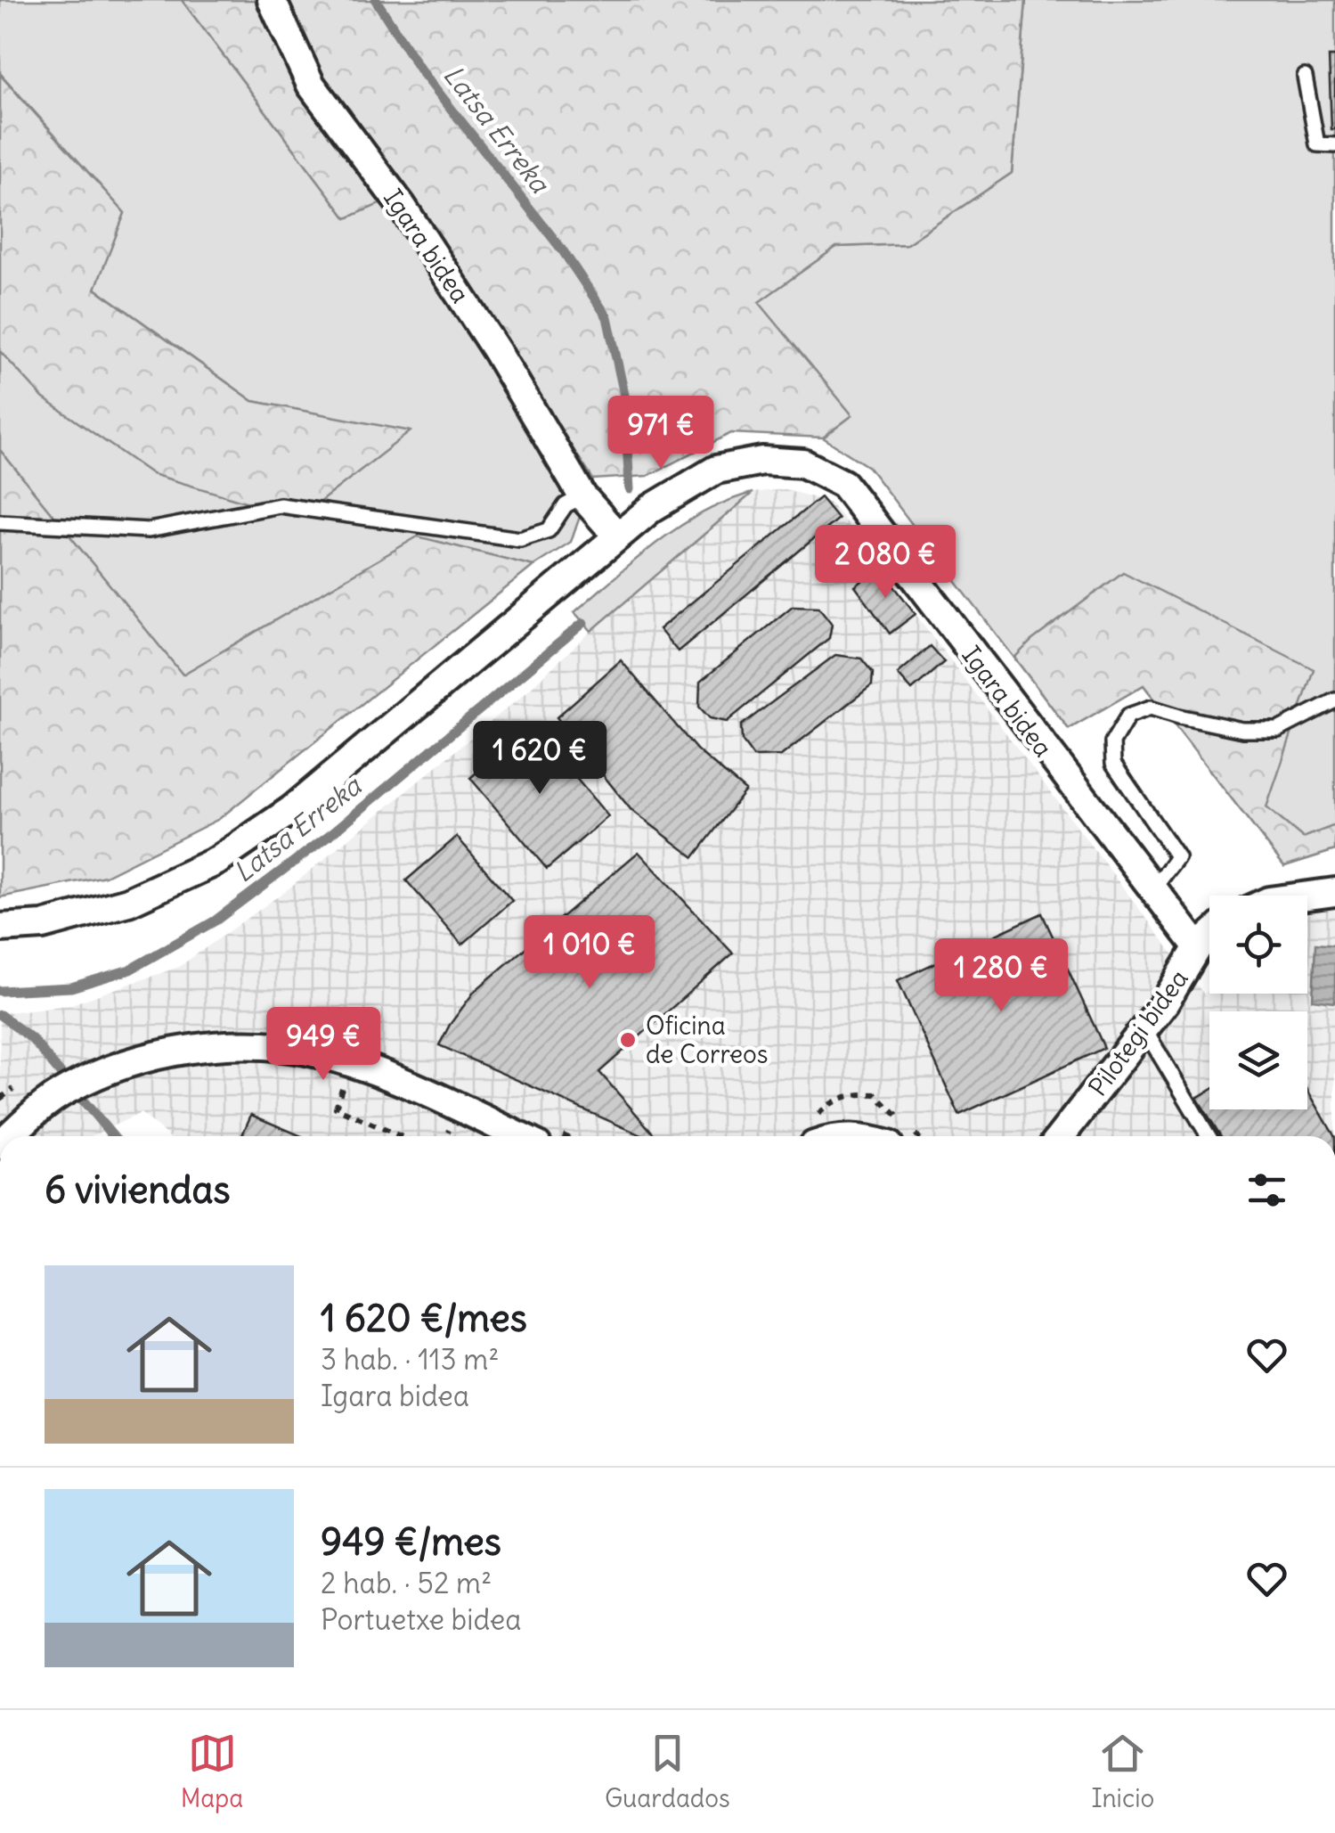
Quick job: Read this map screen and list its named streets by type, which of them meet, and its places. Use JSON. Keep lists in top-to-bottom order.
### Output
{
  "streets": {
    "street": ["Igara bidea", "Pilotegi bidea"]
  },
  "crossings": [
    ["Igara bidea", "Pilotegi bidea"]
  ],
  "water": ["Latsa Erreka"],
  "places": ["Oficina de Correos"],
  "page": {
    "price": [
      "971 €",
      "2 080 €",
      "1 620 €",
      "1 010 €",
      "1 280 €",
      "949 €"
    ],
    "heading": "6 viviendas",
    "list": [
      {
        "name": "1 620 €/mes",
        "note": "3 hab. · 113 m² · Igara bidea"
      },
      {
        "name": "949 €/mes",
        "note": "2 hab. · 52 m² · Portuetxe bidea"
      }
    ],
    "tabs": ["Mapa", "Guardados", "Inicio"]
  }
}
